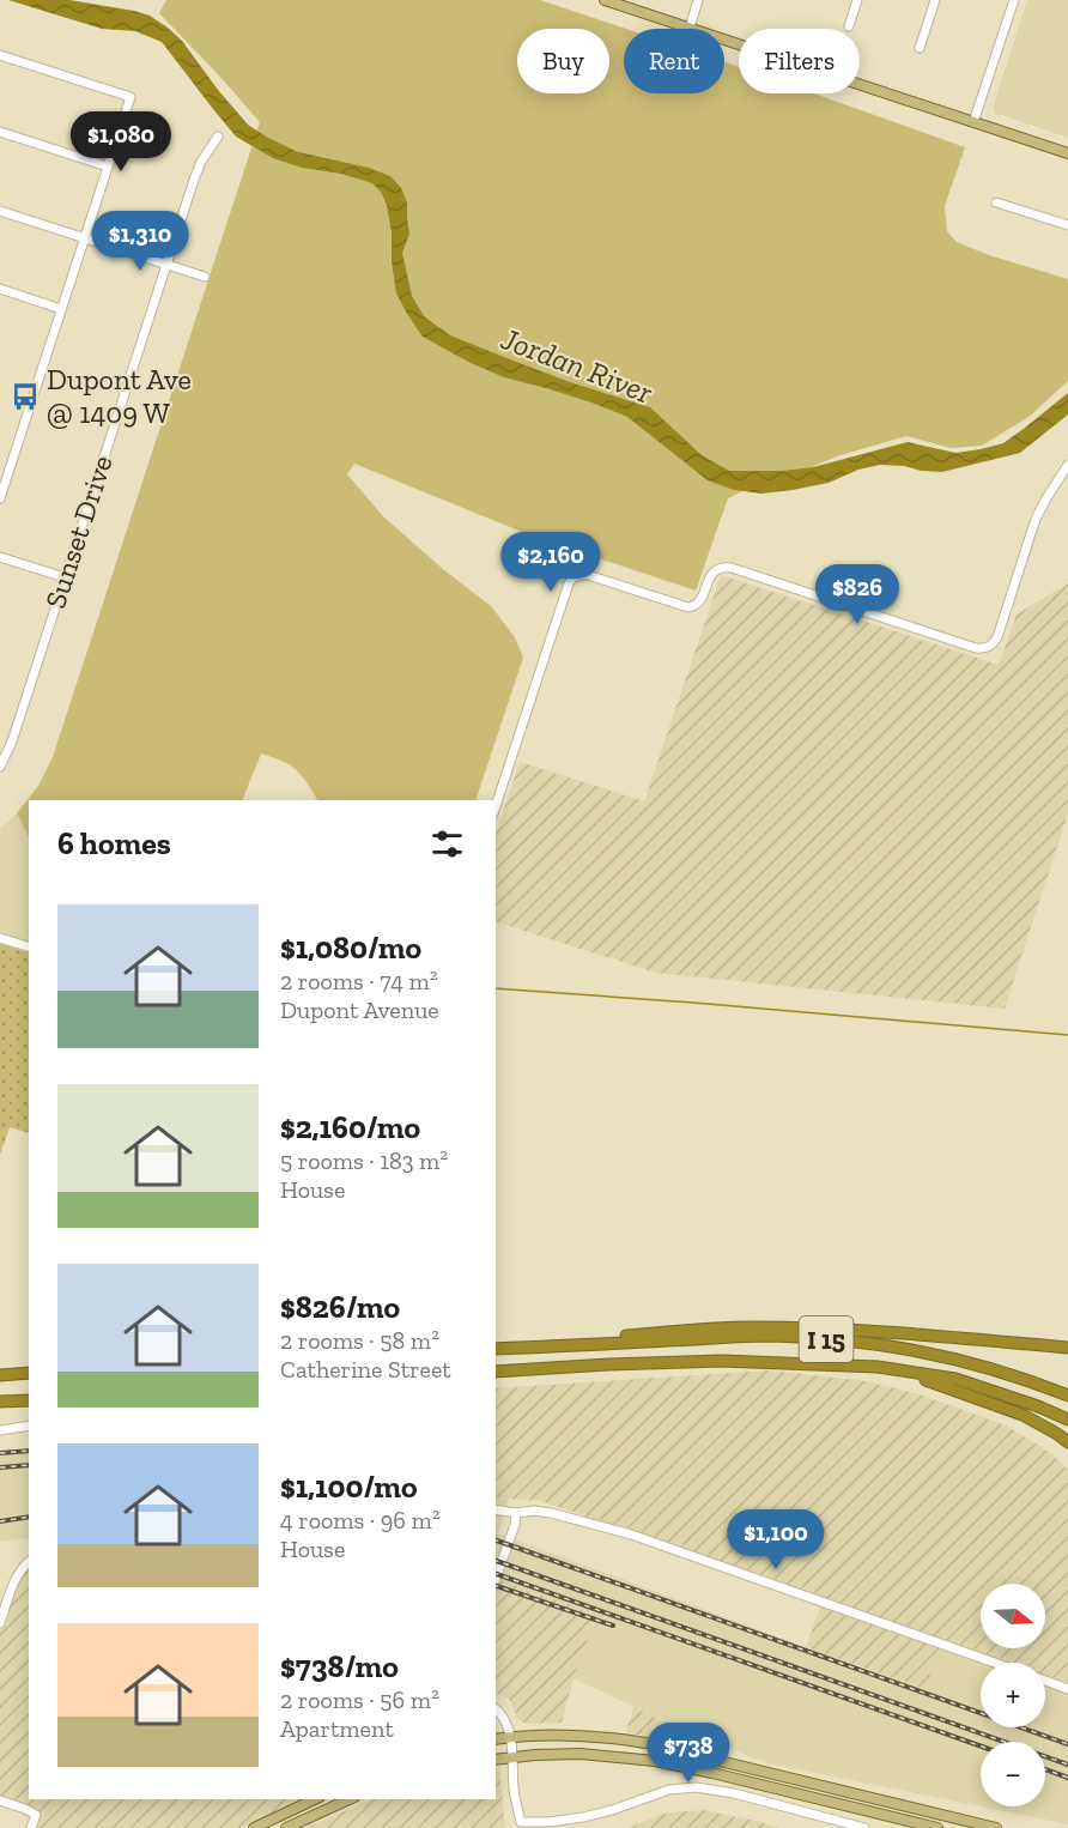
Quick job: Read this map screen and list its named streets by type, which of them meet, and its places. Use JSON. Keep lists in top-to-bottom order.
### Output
{
  "streets": {
    "highway": ["I 15"],
    "street": ["Sunset Drive"]
  },
  "water": ["Jordan River"],
  "places": {
    "bus stop": ["Dupont Ave @ 1409 W"]
  },
  "north": "right",
  "page": {
    "chip": ["Buy", "Rent", "Filters"],
    "price": [
      "$1,080",
      "$1,310",
      "$2,160",
      "$826",
      "$1,100",
      "$738"
    ],
    "heading": "6 homes",
    "list": [
      {
        "name": "$1,080/mo",
        "note": "2 rooms · 74 m² · Dupont Avenue"
      },
      {
        "name": "$2,160/mo",
        "note": "5 rooms · 183 m² · House"
      },
      {
        "name": "$826/mo",
        "note": "2 rooms · 58 m² · Catherine Street"
      },
      {
        "name": "$1,100/mo",
        "note": "4 rooms · 96 m² · House"
      },
      {
        "name": "$738/mo",
        "note": "2 rooms · 56 m² · Apartment"
      }
    ],
    "map_buttons": ["+", "−"]
  }
}
